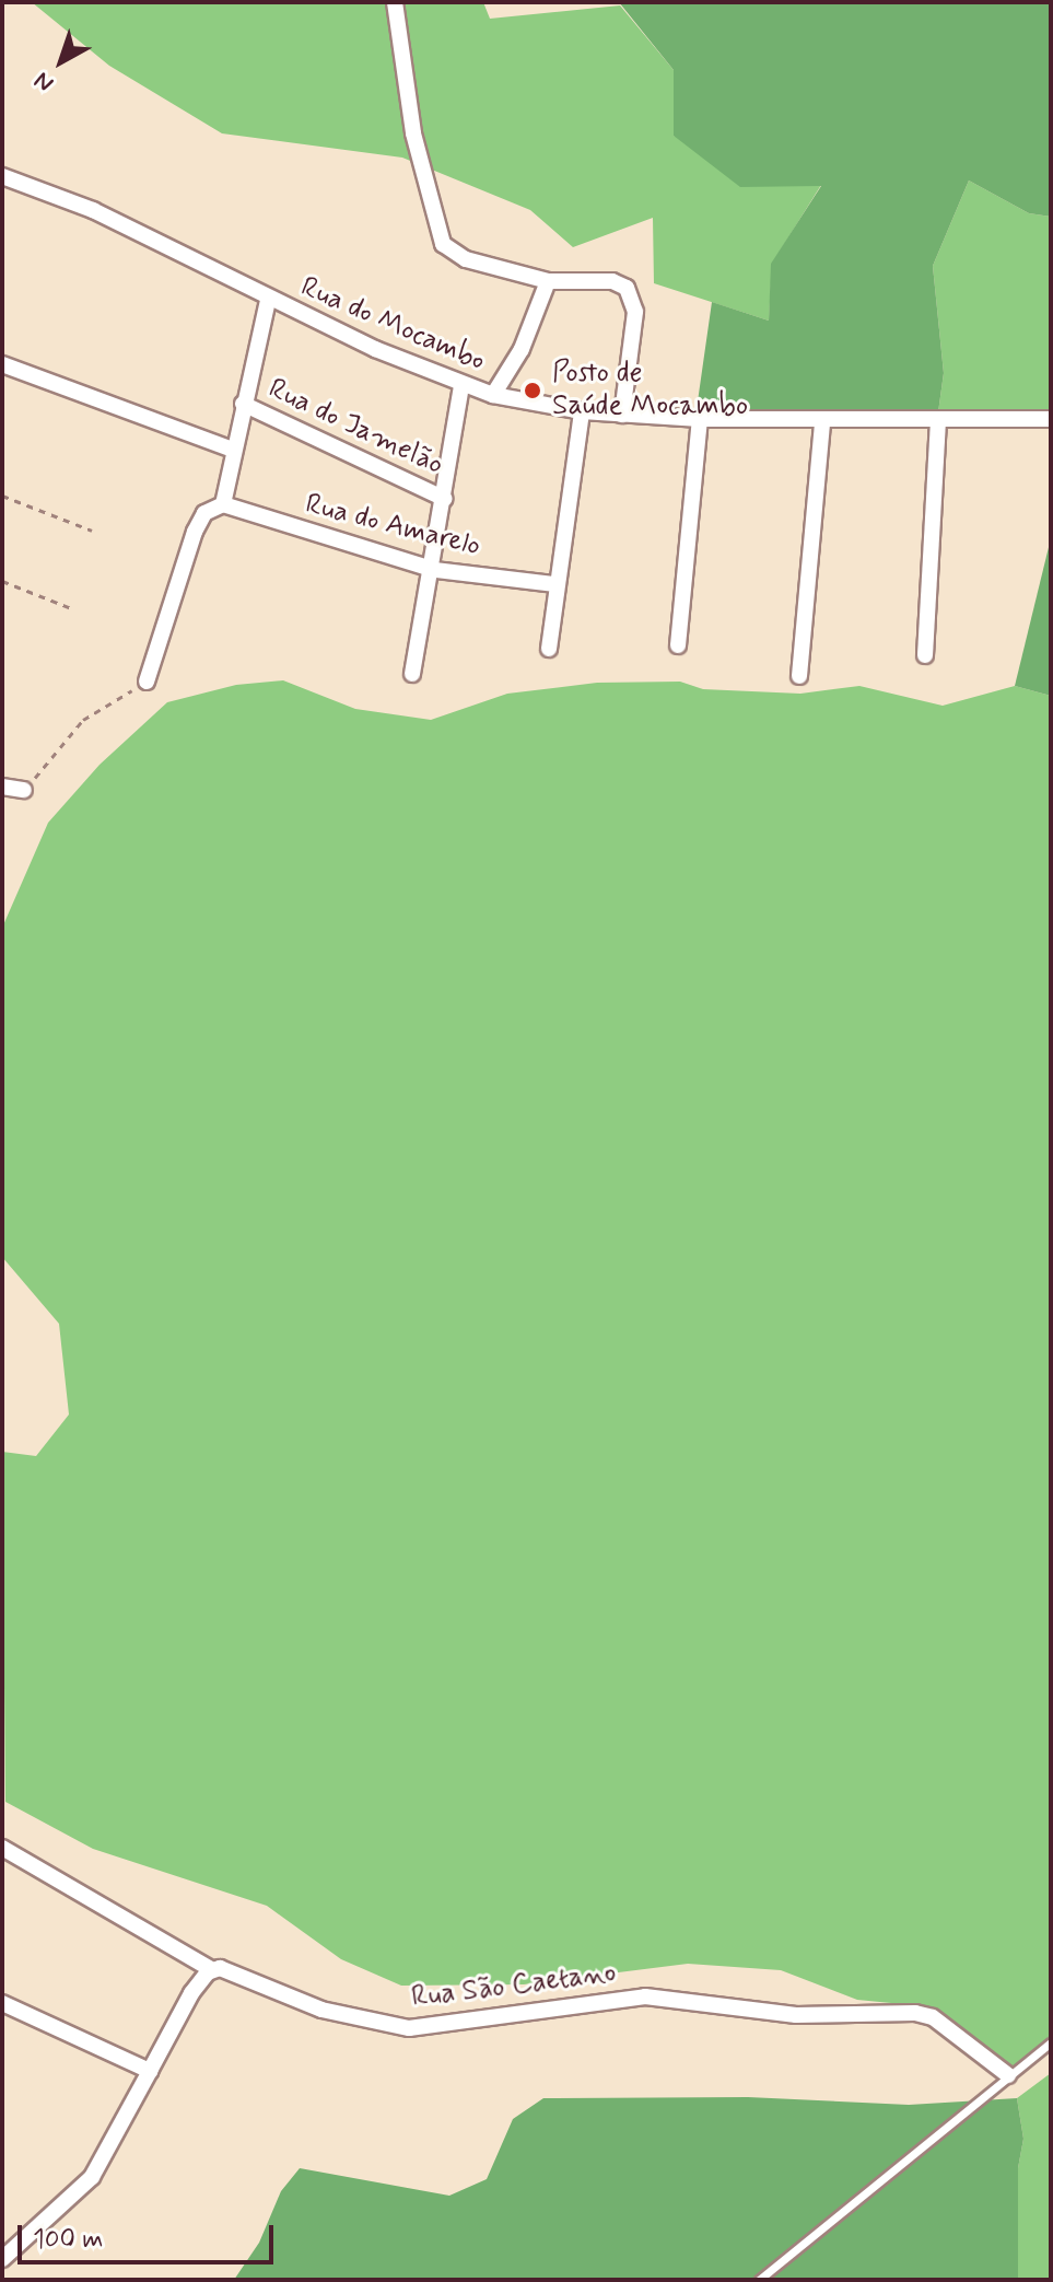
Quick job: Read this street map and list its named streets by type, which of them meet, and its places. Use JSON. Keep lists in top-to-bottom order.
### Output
{
  "streets": {
    "street": [
      "Rua do Mocambo",
      "Rua do Jamelão",
      "Rua do Amarelo",
      "Rua São Caetano"
    ]
  },
  "places": ["Posto de Saúde Mocambo"],
  "scale_bar": "100 m",
  "north": "bottom left"
}
